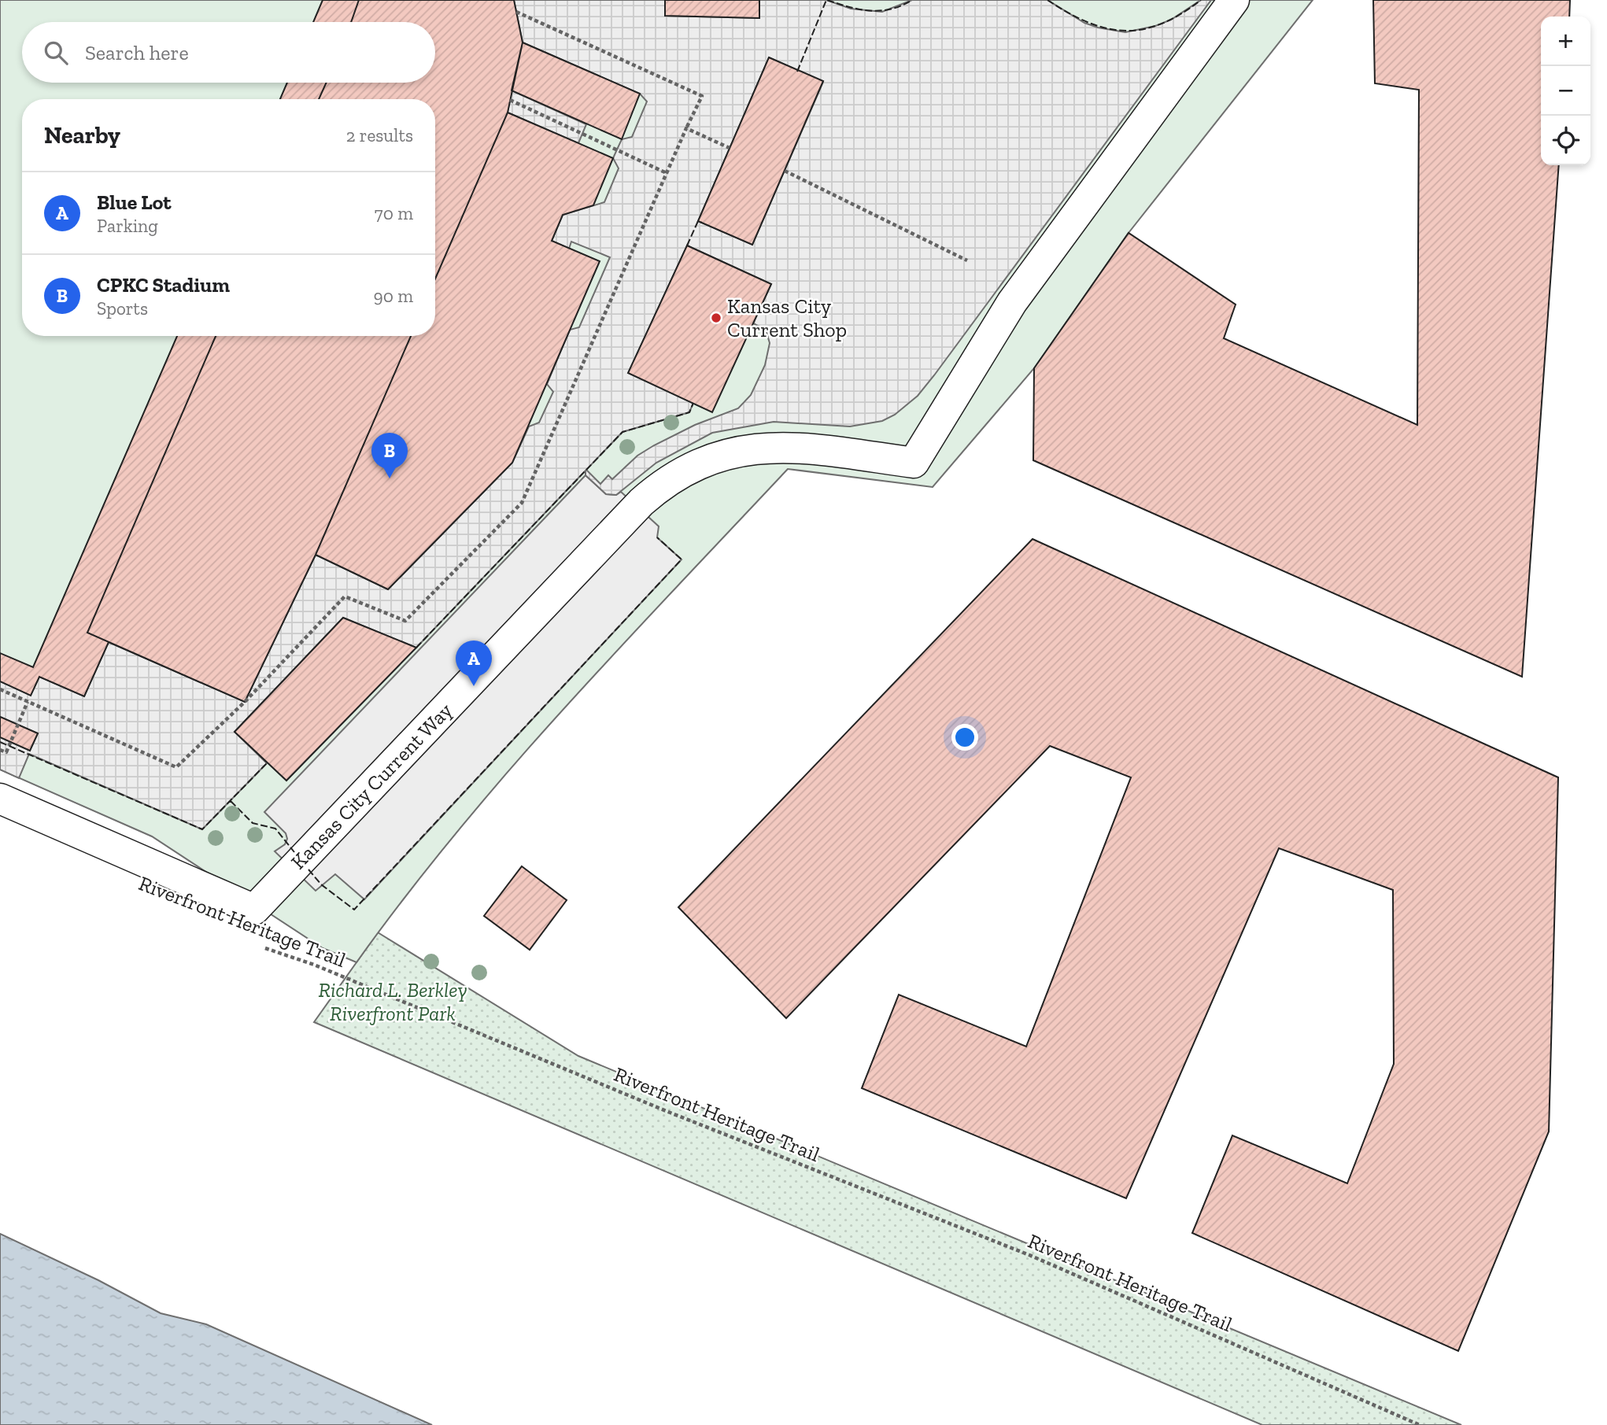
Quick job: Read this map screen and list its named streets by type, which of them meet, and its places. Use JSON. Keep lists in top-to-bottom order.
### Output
{
  "streets": {
    "lane": ["Kansas City Current Way"],
    "path": ["Riverfront Heritage Trail"]
  },
  "parks": ["Richard L. Berkley Riverfront Park"],
  "places": ["Kansas City Current Shop"],
  "page": {
    "map_buttons": ["+", "−"],
    "search": "Search here",
    "heading": ["Nearby", "2 results"],
    "list": [
      {
        "mark": "A",
        "name": "Blue Lot",
        "note": "Parking",
        "value": "70 m"
      },
      {
        "mark": "B",
        "name": "CPKC Stadium",
        "note": "Sports",
        "value": "90 m"
      }
    ],
    "pins": ["B", "A"]
  }
}
